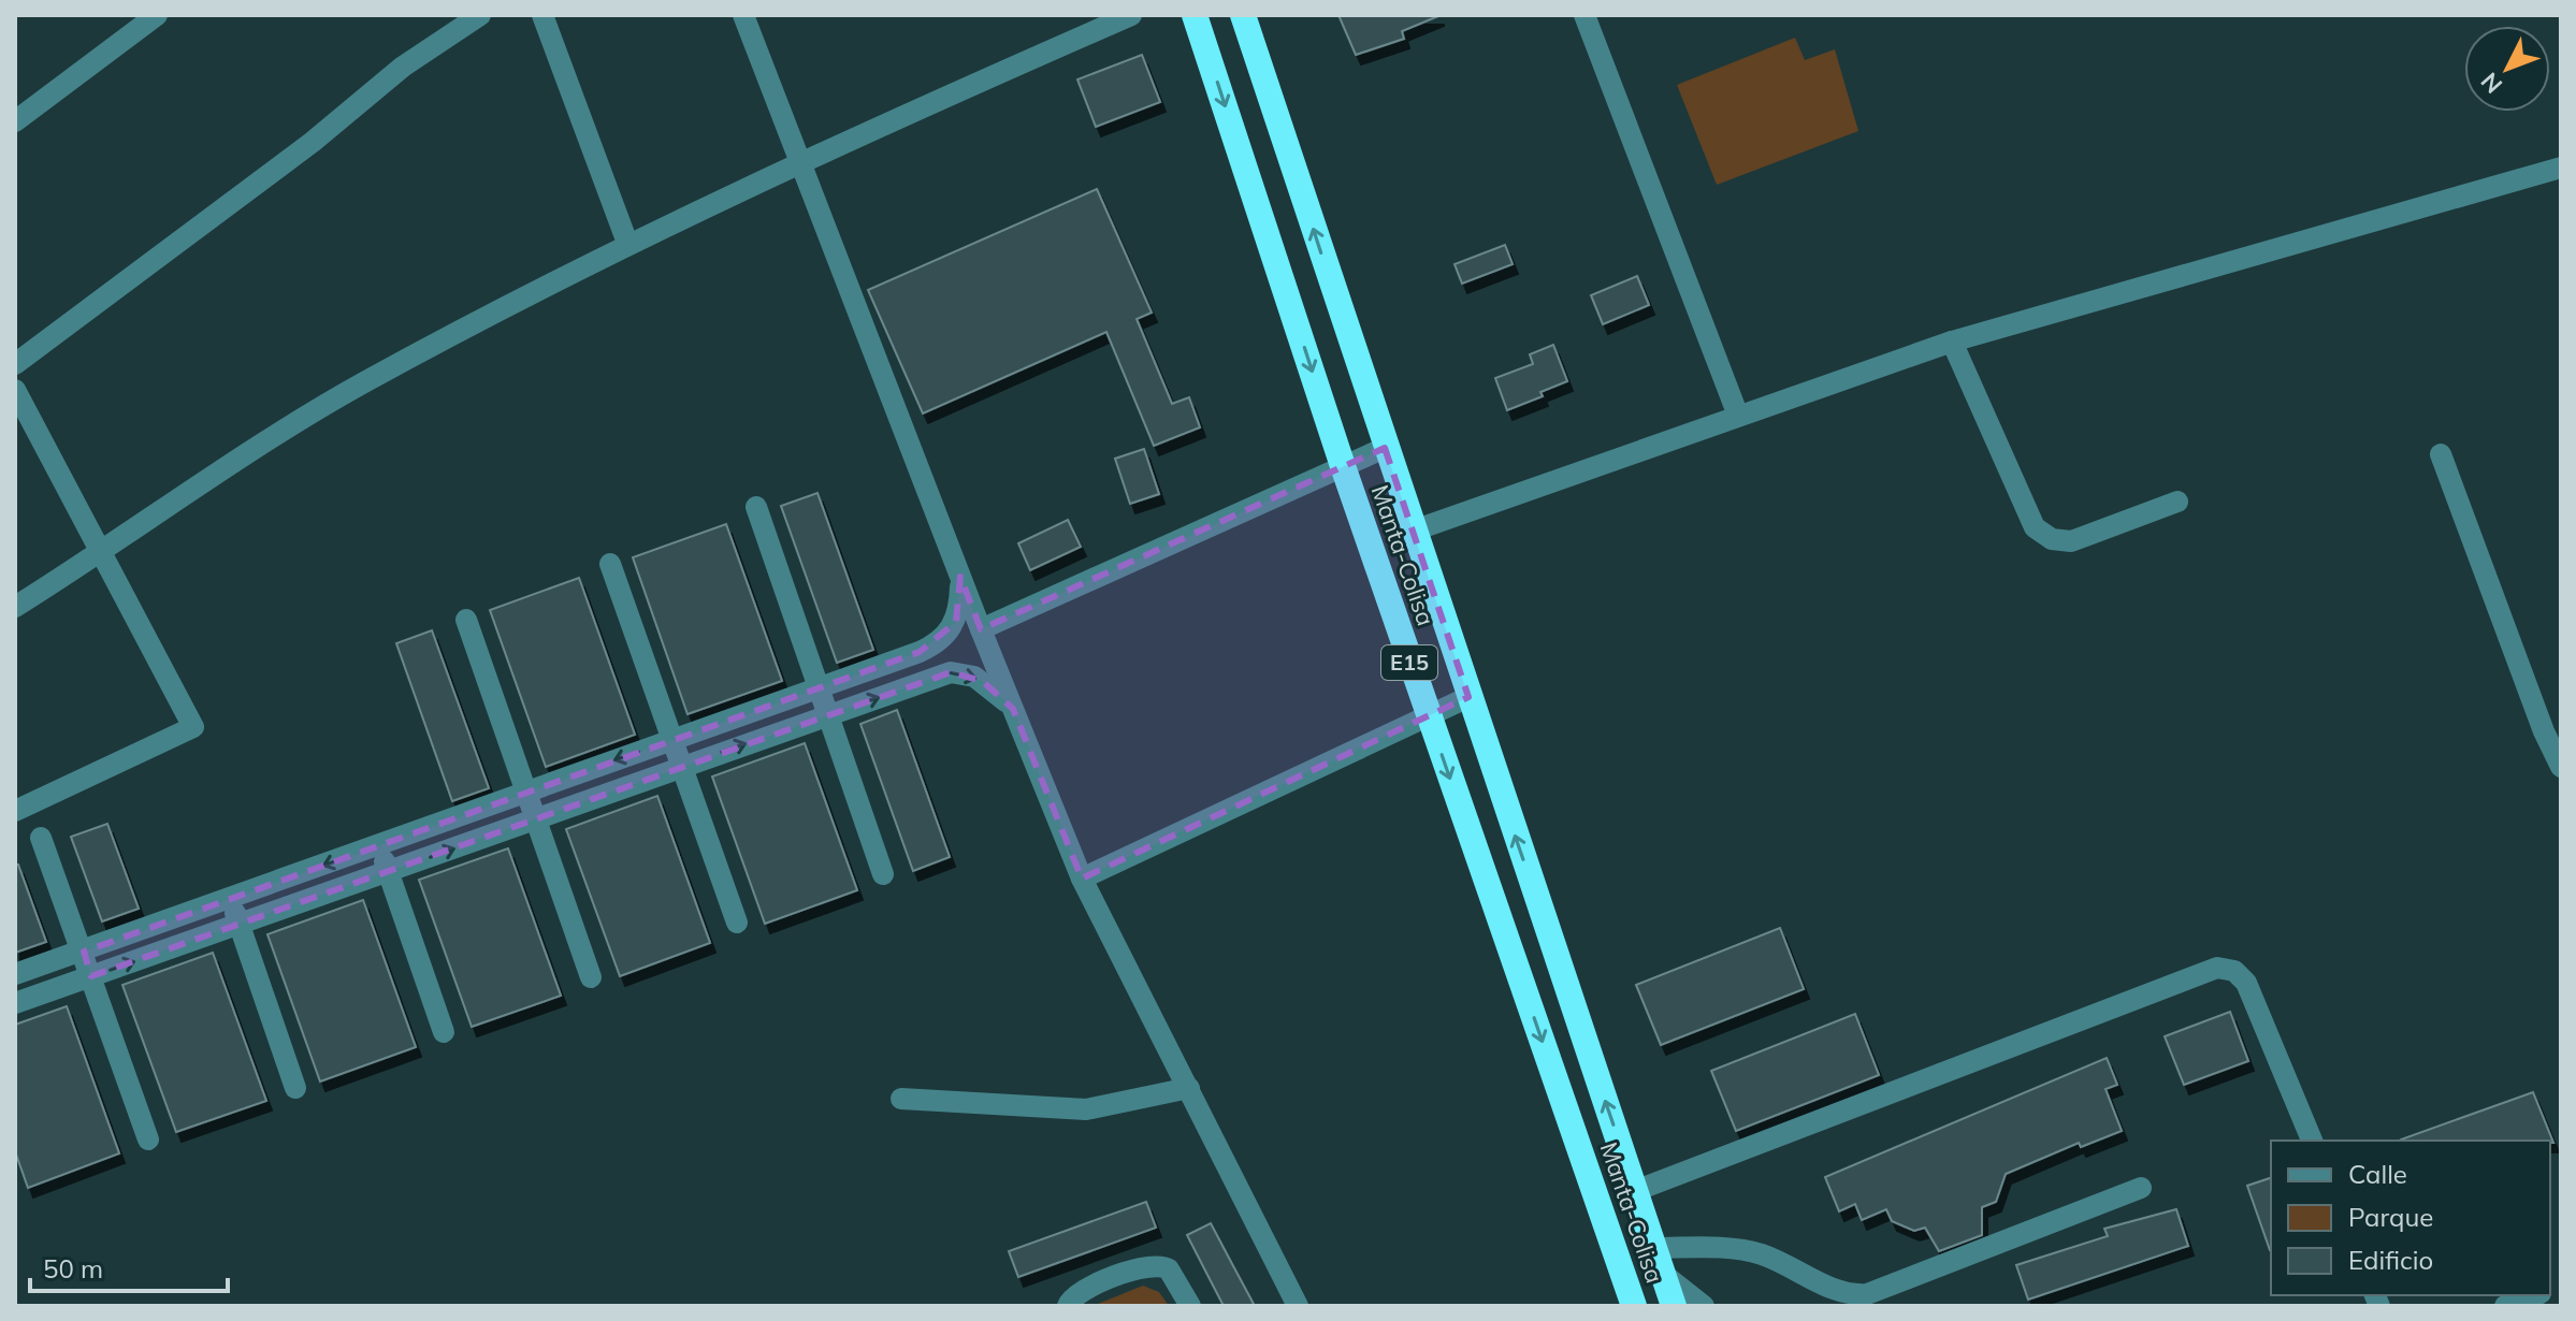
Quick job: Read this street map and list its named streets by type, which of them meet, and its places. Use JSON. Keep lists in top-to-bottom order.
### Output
{
  "streets": {
    "highway": ["Manta-Colisa", "E15"]
  },
  "legend": ["Calle", "Parque", "Edificio"],
  "scale_bar": "50 m",
  "north": "bottom left"
}
